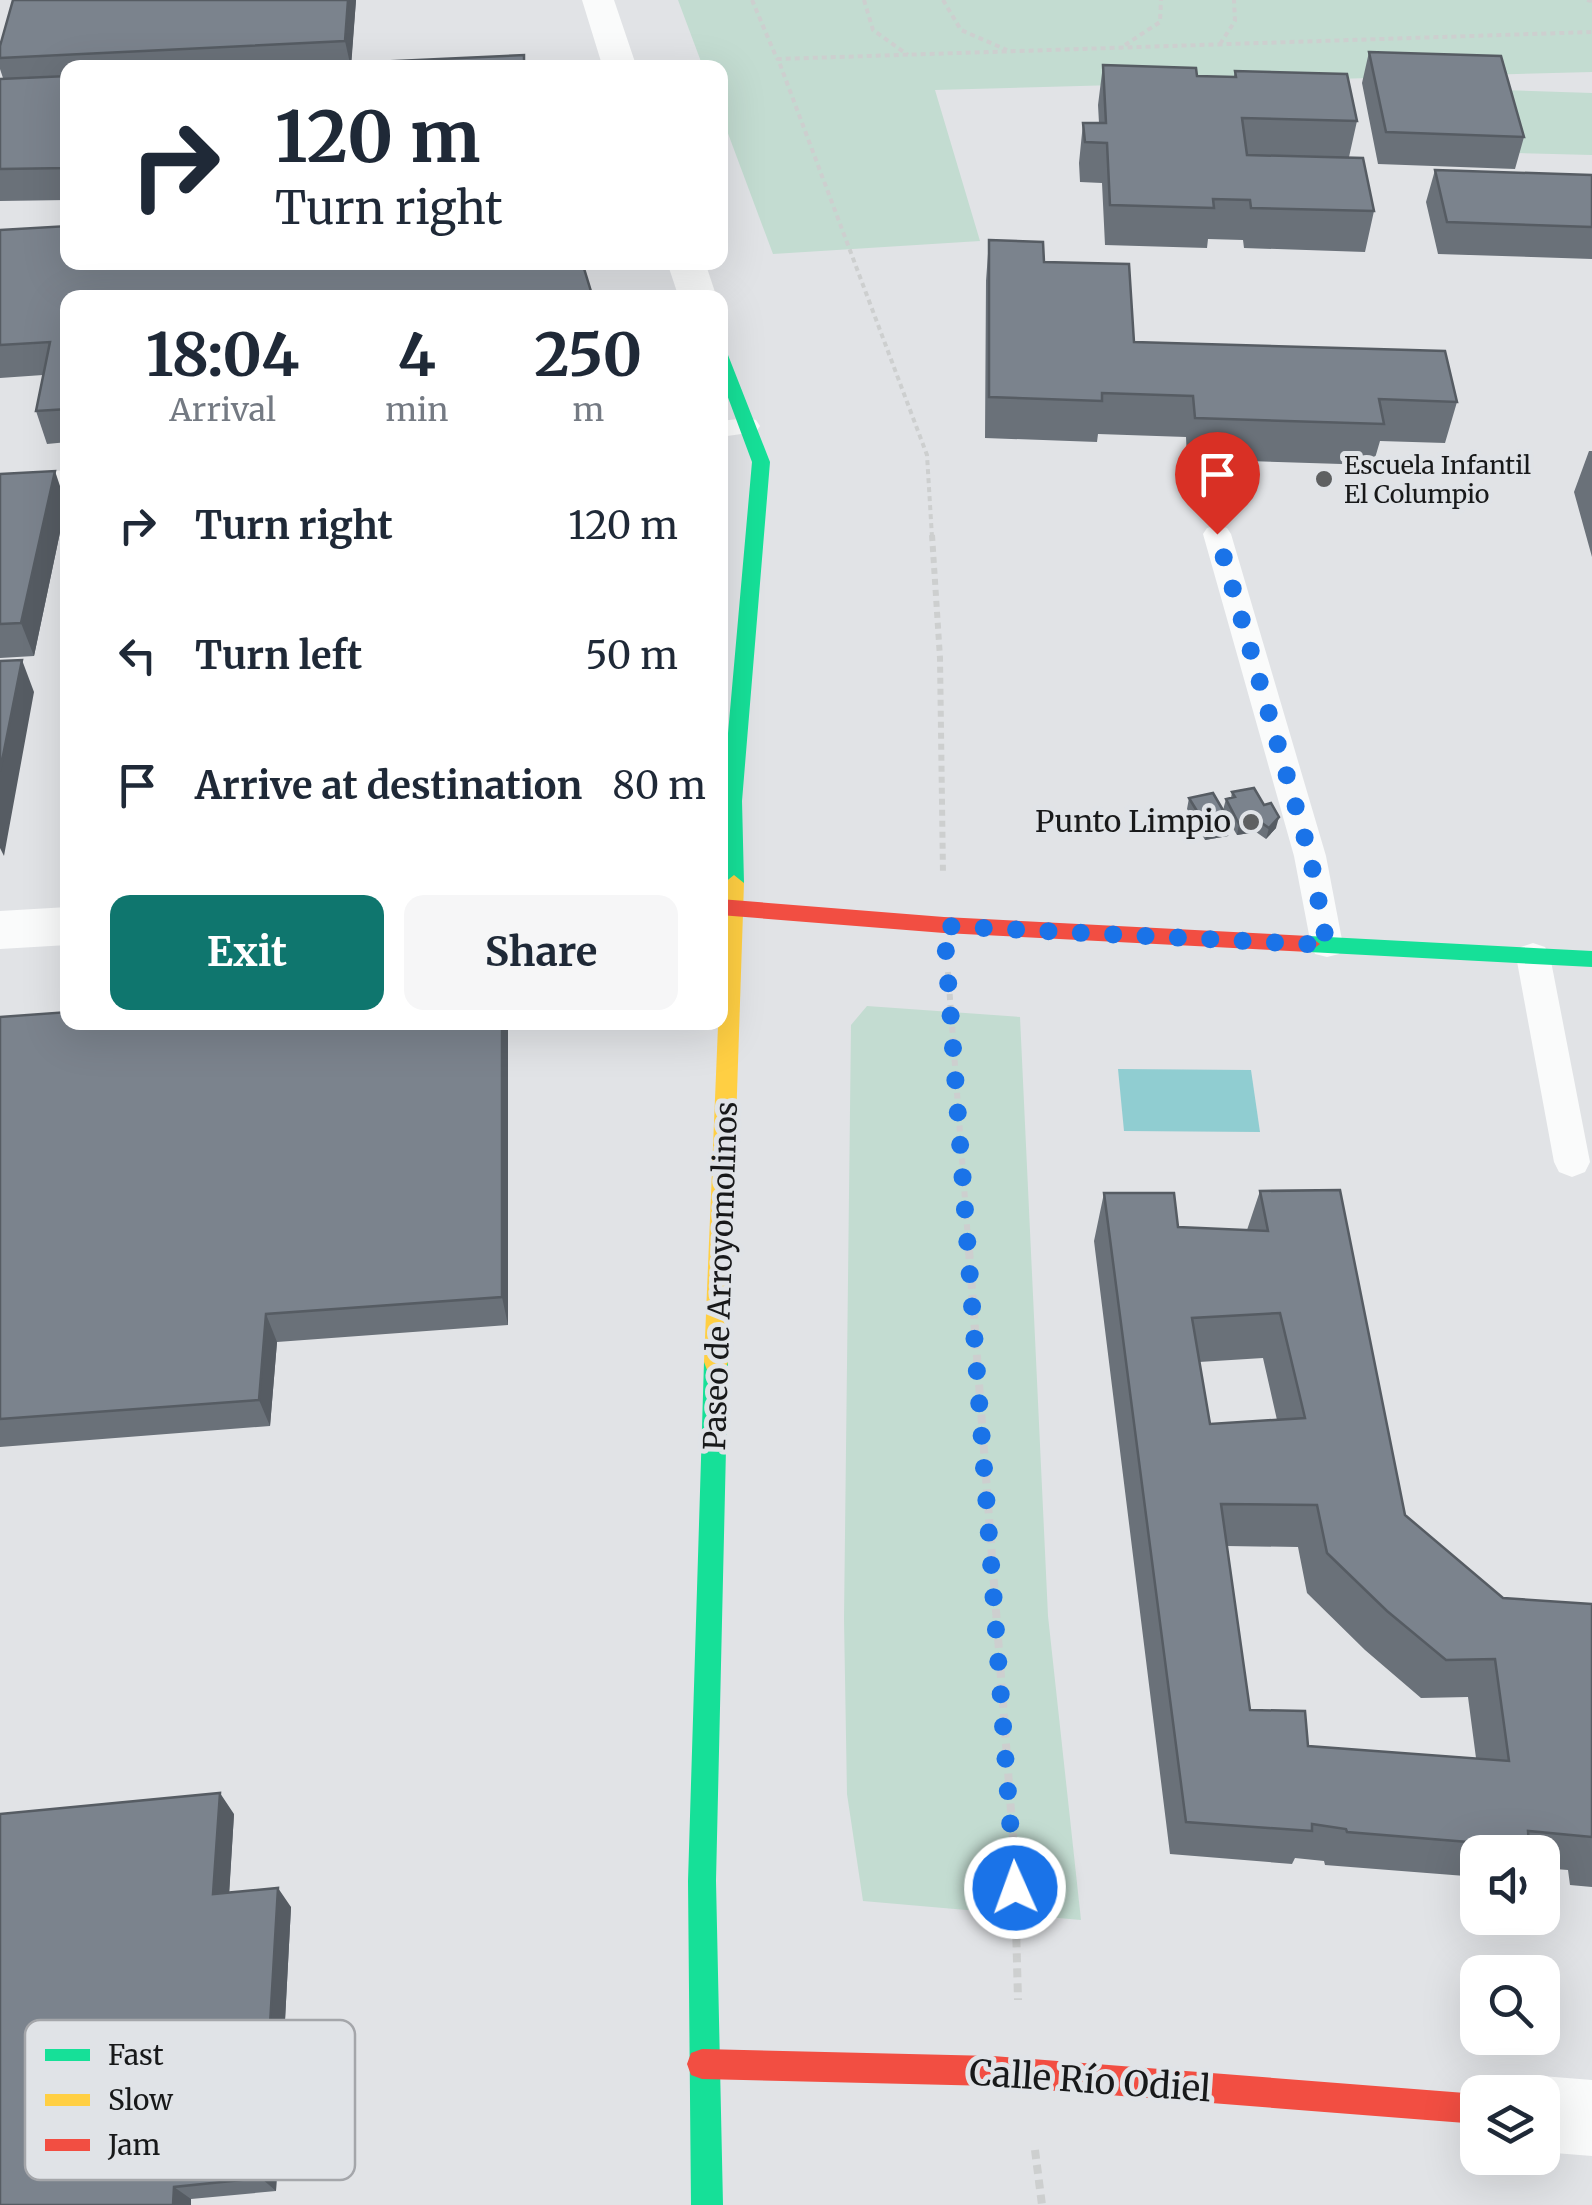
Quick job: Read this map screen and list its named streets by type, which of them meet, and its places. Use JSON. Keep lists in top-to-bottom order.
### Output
{
  "streets": {
    "street": ["Paseo de Arroyomolinos", "Calle Río Odiel"]
  },
  "crossings": [
    ["Paseo de Arroyomolinos", "Calle Río Odiel"]
  ],
  "places": ["Escuela Infantil El Columpio", "Punto Limpio"],
  "legend": ["Fast", "Slow", "Jam"],
  "page": {
    "turn": ["120 m", "Turn right"],
    "eta": [
      "18:04",
      "Arrival",
      "4",
      "min",
      "250",
      "m"
    ],
    "list": [
      {
        "name": "Turn right",
        "value": "120 m"
      },
      {
        "name": "Turn left",
        "value": "50 m"
      },
      {
        "name": "Arrive at destination",
        "value": "80 m"
      }
    ],
    "buttons": ["Exit", "Share"]
  }
}
